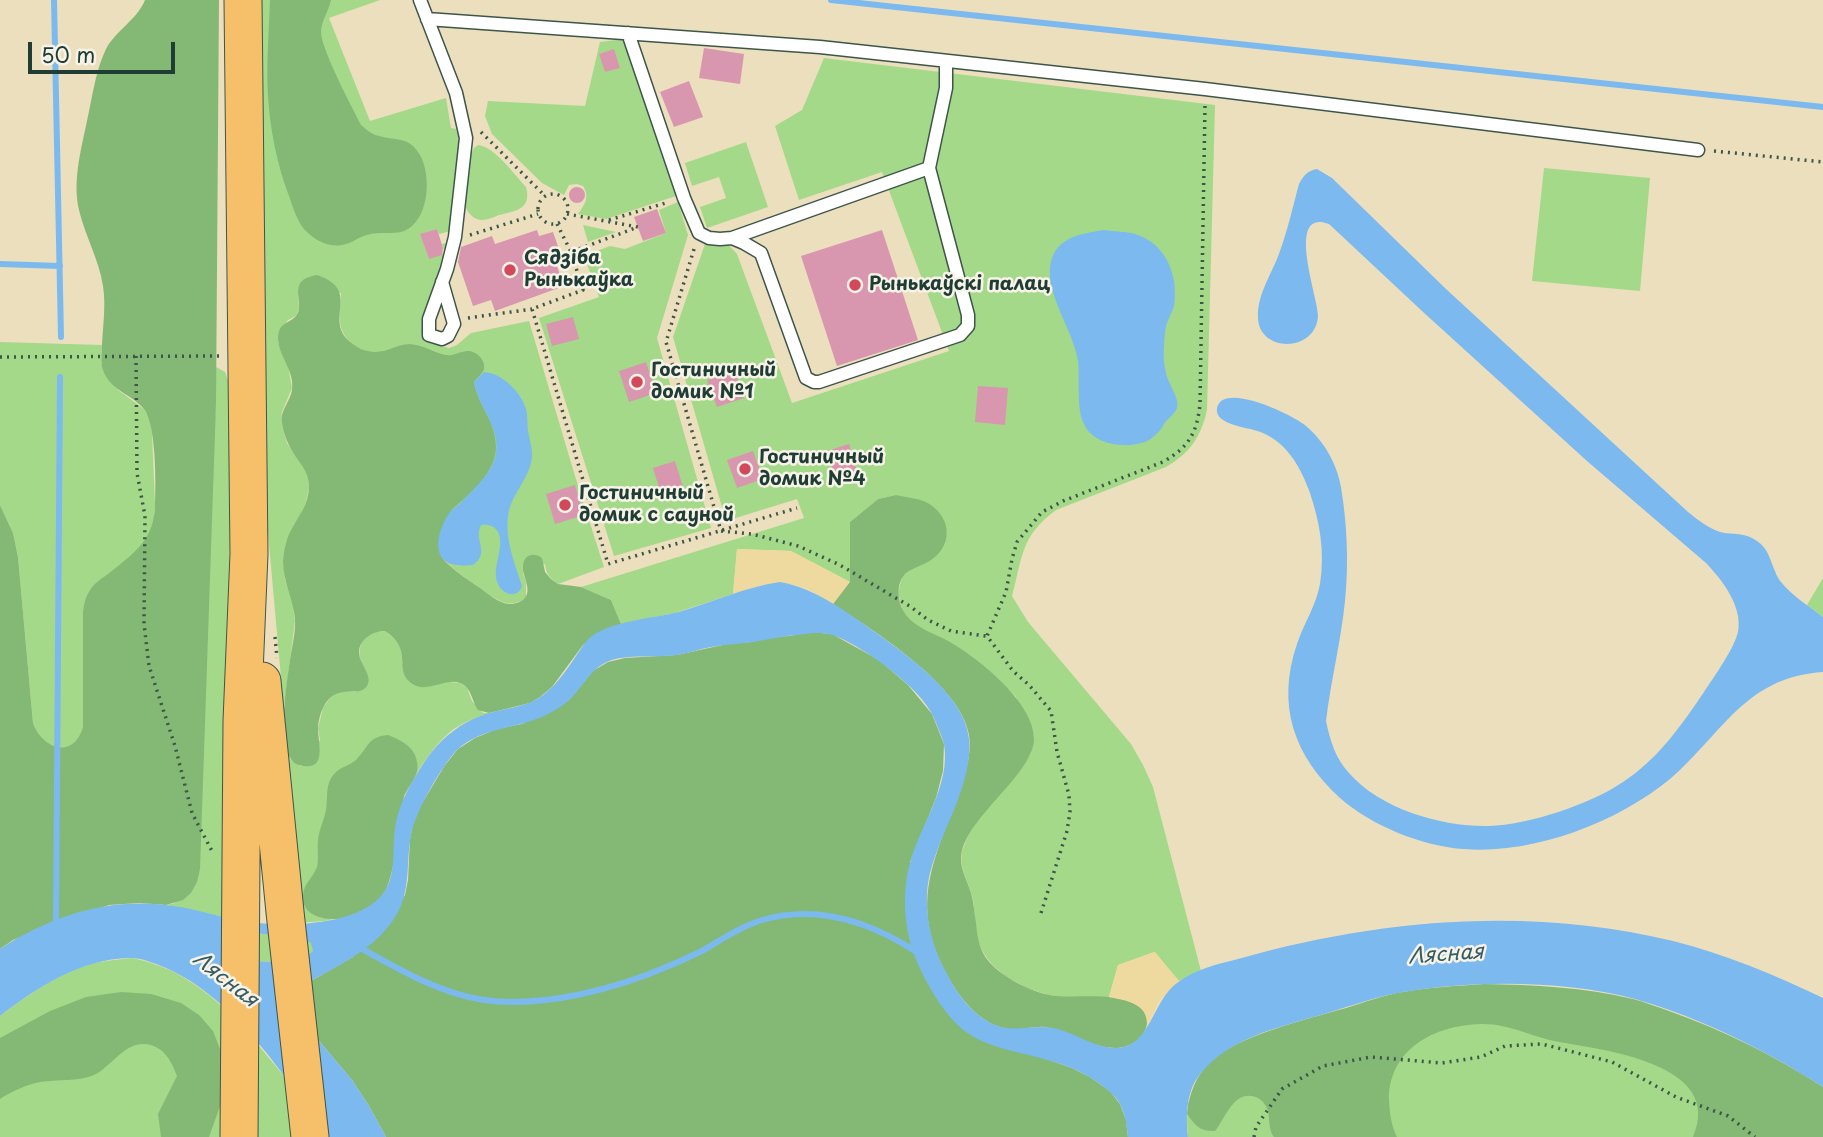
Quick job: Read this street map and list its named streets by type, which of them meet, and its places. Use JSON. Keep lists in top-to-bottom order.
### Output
{
  "water": ["Лясная"],
  "places": [
    "Сядзіба Рынькаўка",
    "Рынькаўскi палац",
    "Гостиничный домик №1",
    "Гостиничный домик №4",
    "Гостиничный домик с сауной"
  ],
  "scale_bar": "50 m"
}
